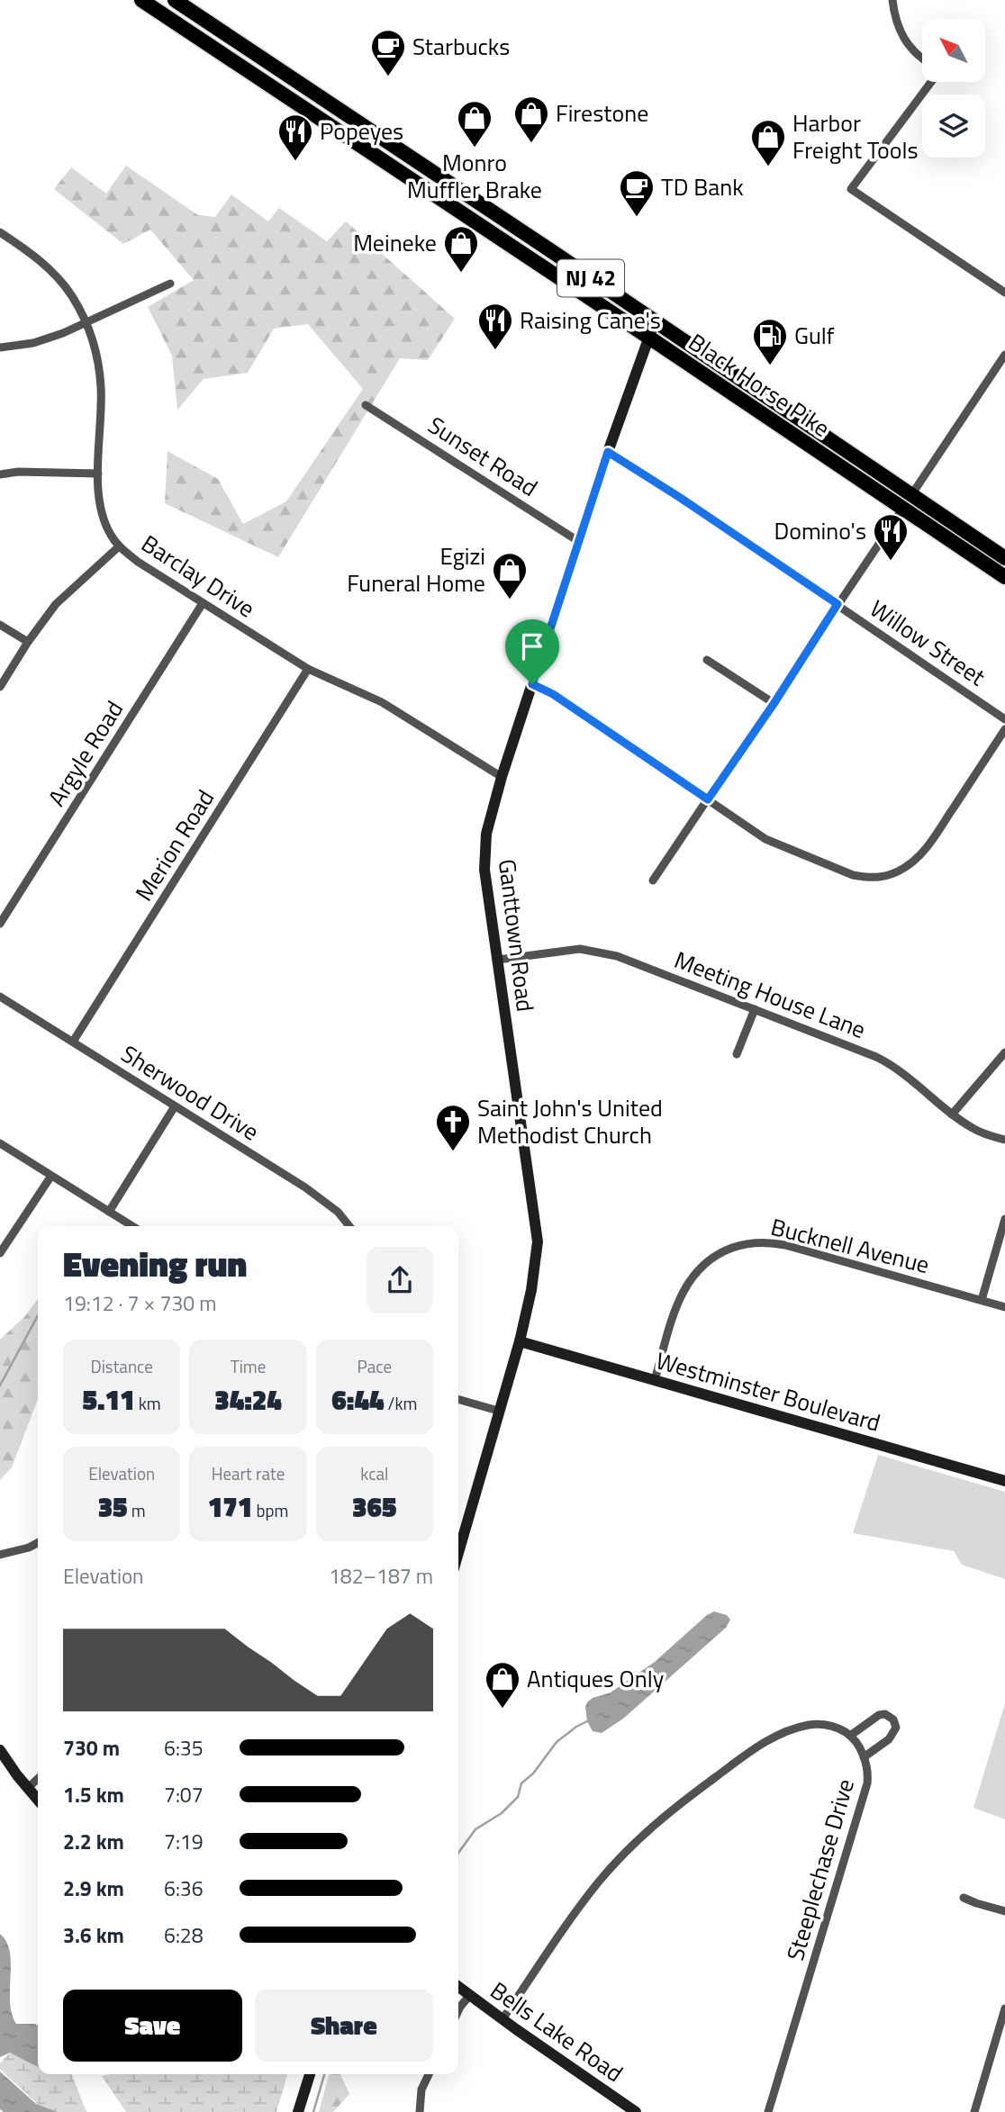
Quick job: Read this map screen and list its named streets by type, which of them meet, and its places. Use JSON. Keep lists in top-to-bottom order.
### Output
{
  "streets": {
    "highway": ["NJ 42", "Black Horse Pike"],
    "street": [
      "Sunset Road",
      "Barclay Drive",
      "Willow Street",
      "Argyle Road",
      "Merion Road",
      "Ganttown Road",
      "Meeting House Lane",
      "Sherwood Drive",
      "Bucknell Avenue",
      "Westminster Boulevard",
      "Steeplechase Drive",
      "Bells Lake Road"
    ]
  },
  "crossings": [
    ["Black Horse Pike", "Ganttown Road"],
    ["Sunset Road", "Ganttown Road"],
    ["Barclay Drive", "Argyle Road"],
    ["Barclay Drive", "Merion Road"],
    ["Barclay Drive", "Ganttown Road"],
    ["Willow Street", "Ganttown Road"],
    ["Merion Road", "Sherwood Drive"],
    ["Ganttown Road", "Meeting House Lane"],
    ["Ganttown Road", "Westminster Boulevard"],
    ["Bucknell Avenue", "Westminster Boulevard"]
  ],
  "places": {
    "cafe": ["Starbucks", "TD Bank"],
    "shop": [
      "Firestone",
      "Monro Muffler Brake",
      "Harbor Freight Tools",
      "Meineke",
      "Egizi Funeral Home",
      "Antiques Only"
    ],
    "restaurant": ["Popeyes", "Raising Cane's", "Domino's"],
    "fuel station": ["Gulf"],
    "church": ["Saint John's United Methodist Church"]
  },
  "north": "top left",
  "page": {
    "heading": ["Evening run", "19:12 · 7 × 730 m"],
    "stats": [
      ["Distance", "5.11 km"],
      ["Time", "34:24"],
      ["Pace", "6:44 /km"],
      ["Elevation", "35 m"],
      ["Heart rate", "171 bpm"],
      ["kcal", "365"]
    ],
    "chart": ["Elevation", "182–187 m"],
    "list": [
      {
        "name": "730 m",
        "note": "6:35"
      },
      {
        "name": "1.5 km",
        "note": "7:07"
      },
      {
        "name": "2.2 km",
        "note": "7:19"
      },
      {
        "name": "2.9 km",
        "note": "6:36"
      },
      {
        "name": "3.6 km",
        "note": "6:28"
      }
    ],
    "buttons": ["Save", "Share"]
  }
}
